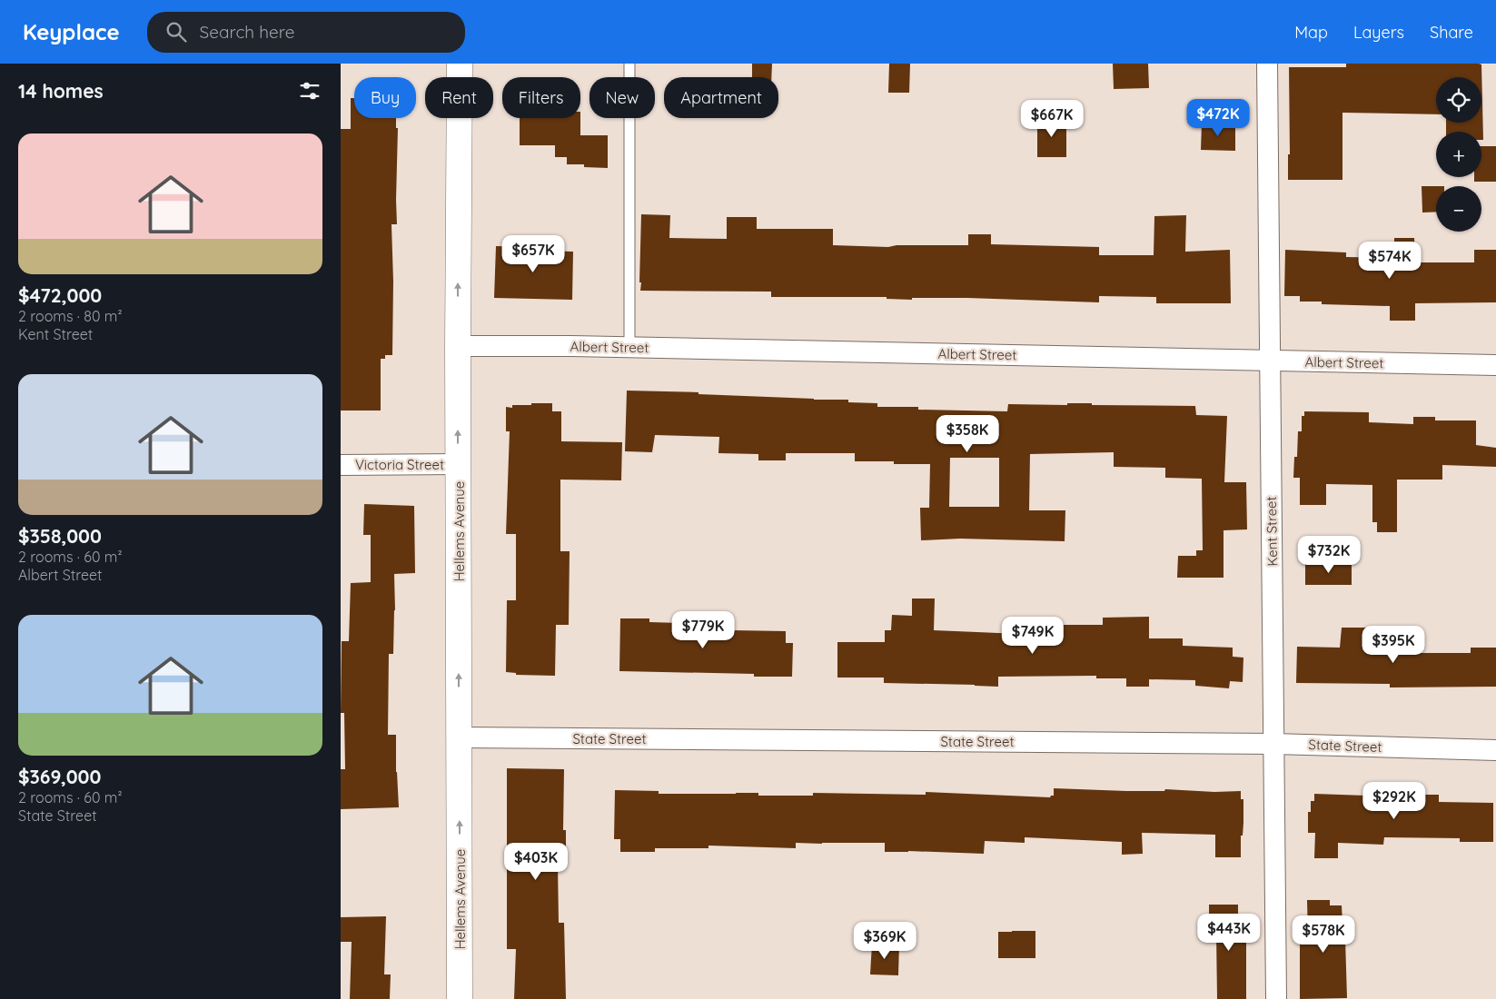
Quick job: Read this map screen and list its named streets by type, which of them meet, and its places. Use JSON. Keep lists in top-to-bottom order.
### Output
{
  "streets": {
    "street": [
      "Albert Street",
      "Victoria Street",
      "Hellems Avenue",
      "Kent Street",
      "State Street"
    ]
  },
  "crossings": [
    ["Albert Street", "Hellems Avenue"],
    ["Albert Street", "Kent Street"],
    ["Victoria Street", "Hellems Avenue"],
    ["Hellems Avenue", "State Street"],
    ["Kent Street", "State Street"]
  ],
  "one_way": ["Hellems Avenue"],
  "page": {
    "header": "Keyplace",
    "search": "Search here",
    "nav": ["Map", "Layers", "Share"],
    "heading": "14 homes",
    "map_buttons": ["+", "−"],
    "chip": [
      "Buy",
      "Rent",
      "Filters",
      "New",
      "Apartment"
    ],
    "price": [
      "$472K",
      "$667K",
      "$657K",
      "$574K",
      "$358K",
      "$732K",
      "$779K",
      "$749K",
      "$395K",
      "$292K",
      "$403K",
      "$443K",
      "$578K",
      "$369K"
    ],
    "list": [
      {
        "name": "$472,000",
        "note": "2 rooms · 80 m² · Kent Street"
      },
      {
        "name": "$358,000",
        "note": "2 rooms · 60 m² · Albert Street"
      },
      {
        "name": "$369,000",
        "note": "2 rooms · 60 m² · State Street"
      }
    ]
  }
}
